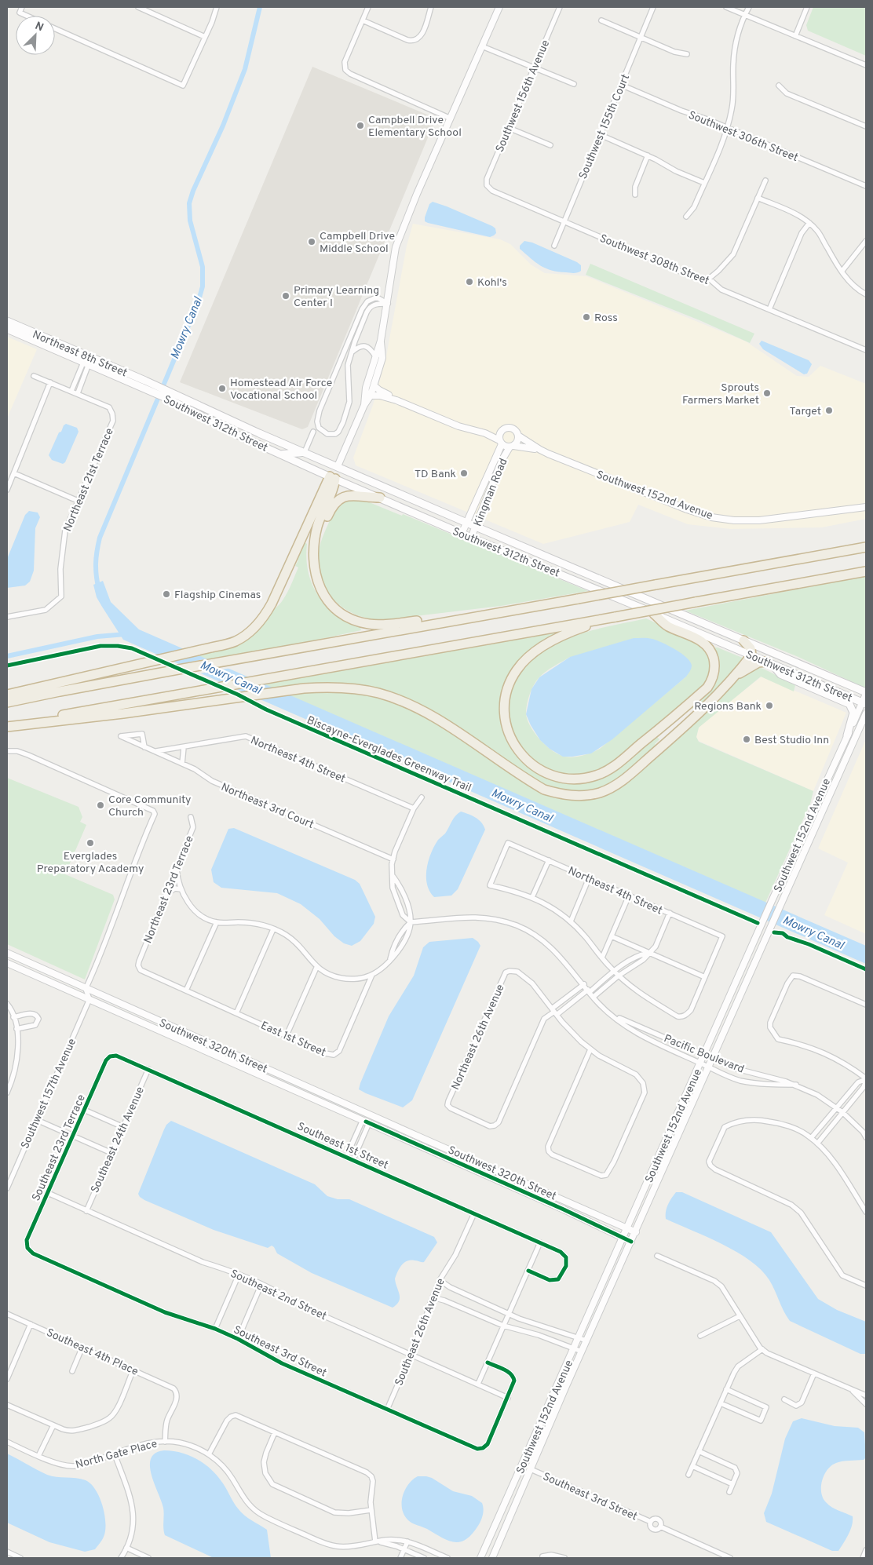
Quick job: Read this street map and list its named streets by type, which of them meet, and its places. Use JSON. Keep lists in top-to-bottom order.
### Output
{
  "streets": {
    "main road": ["Northeast 8th Street", "Southwest 312th Street"],
    "street": [
      "Southwest 156th Avenue",
      "Southwest 155th Court",
      "Southwest 306th Street",
      "Southwest 308th Street",
      "Northeast 21st Terrace",
      "Kingman Road",
      "Southwest 152nd Avenue",
      "Northeast 4th Street",
      "Northeast 3rd Court",
      "Northeast 23rd Terrace",
      "Northeast 26th Avenue",
      "East 1st Street",
      "Southwest 320th Street",
      "Pacific Boulevard",
      "Southwest 157th Avenue",
      "Southeast 24th Avenue",
      "Southeast 1st Street",
      "Southeast 23rd Terrace",
      "Southeast 2nd Street",
      "Southeast 26th Avenue",
      "Southeast 3rd Street",
      "Southeast 4th Place",
      "North Gate Place"
    ],
    "cycle path": ["Biscayne-Everglades Greenway Trail"]
  },
  "crossings": [
    ["Southwest 156th Avenue", "Southwest 308th Street"],
    ["Southwest 155th Court", "Southwest 306th Street"],
    ["Southwest 155th Court", "Southwest 308th Street"],
    ["Northeast 8th Street", "Southwest 312th Street"],
    ["Southwest 312th Street", "Kingman Road"],
    ["Southwest 312th Street", "Southwest 152nd Avenue"],
    ["Kingman Road", "Southwest 152nd Avenue"],
    ["Southwest 152nd Avenue", "Southwest 320th Street"],
    ["Southwest 152nd Avenue", "Pacific Boulevard"],
    ["Southwest 152nd Avenue", "Southeast 3rd Street"],
    ["Northeast 4th Street", "Northeast 3rd Court"],
    ["Northeast 23rd Terrace", "East 1st Street"],
    ["Southwest 320th Street", "Southwest 157th Avenue"],
    ["Southeast 24th Avenue", "Southeast 1st Street"],
    ["Southeast 24th Avenue", "Southeast 2nd Street"],
    ["Southeast 1st Street", "Southeast 23rd Terrace"],
    ["Southeast 1st Street", "Southeast 26th Avenue"],
    ["Southeast 23rd Terrace", "Southeast 2nd Street"],
    ["Southeast 23rd Terrace", "Southeast 3rd Street"],
    ["Southeast 2nd Street", "Southeast 26th Avenue"],
    ["Southeast 2nd Street", "Southeast 3rd Street"],
    ["Southeast 26th Avenue", "Southeast 3rd Street"],
    ["Southeast 4th Place", "North Gate Place"]
  ],
  "water": ["Mowry Canal"],
  "places": [
    "Campbell Drive Elementary School",
    "Campbell Drive Middle School",
    "Kohl's",
    "Primary Learning Center I",
    "Ross",
    "Homestead Air Force Vocational School",
    "Sprouts Farmers Market",
    "Target",
    "TD Bank",
    "Flagship Cinemas",
    "Regions Bank",
    "Best Studio Inn",
    "Core Community Church",
    "Everglades Preparatory Academy"
  ],
  "north": "top right"
}
